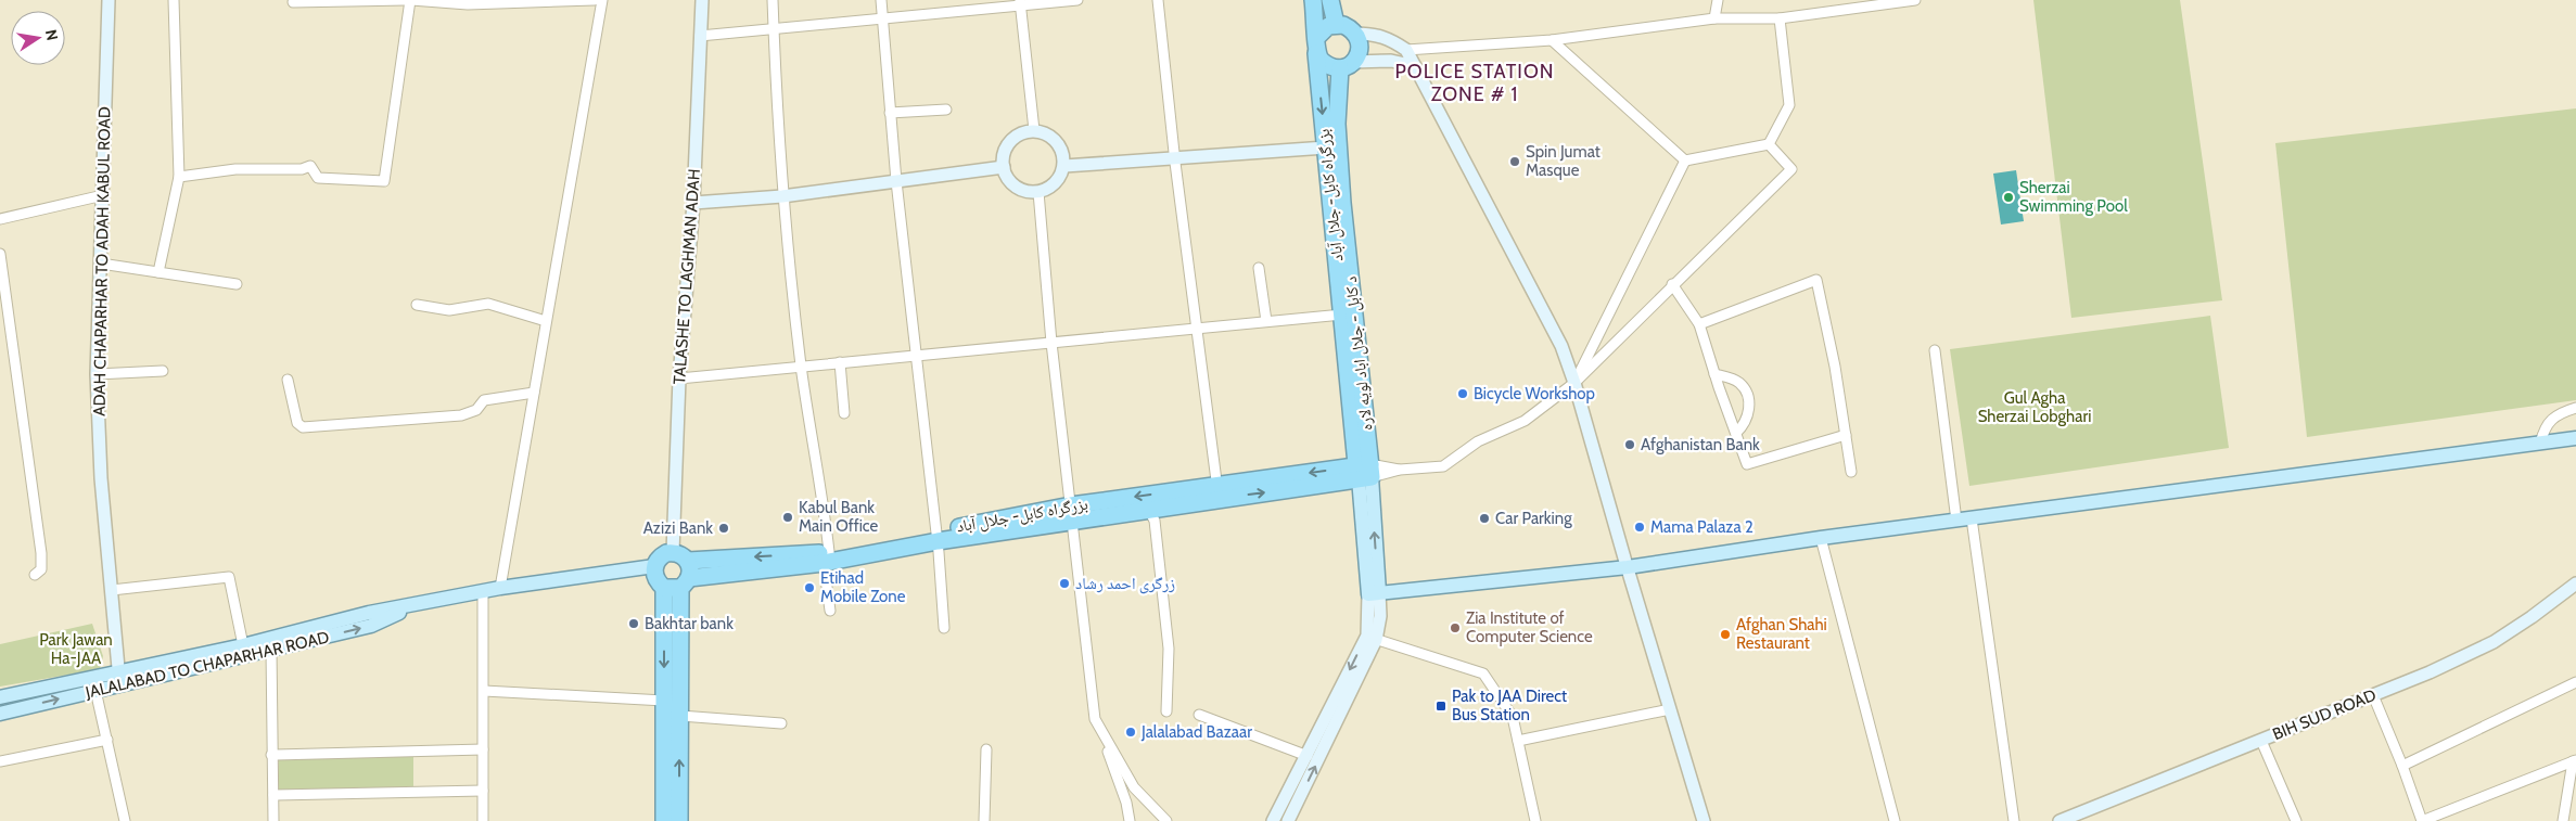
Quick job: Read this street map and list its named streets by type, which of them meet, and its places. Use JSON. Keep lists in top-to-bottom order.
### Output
{
  "streets": {
    "highway": ["بزرگراه کابل- جلال آباد", "د کابل - جلال اباد لویه لاره"],
    "main road": [
      "ADAH CHAPARHAR TO ADAH KABUL ROAD",
      "TALASHE TO LAGHMAN ADAH",
      "JALALABAD TO CHAPARHAR ROAD",
      "BIH SUD ROAD"
    ]
  },
  "crossings": [
    ["بزرگراه کابل- جلال آباد", "TALASHE TO LAGHMAN ADAH"],
    ["بزرگراه کابل- جلال آباد", "د کابل - جلال اباد لویه لاره"],
    ["بزرگراه کابل- جلال آباد", "JALALABAD TO CHAPARHAR ROAD"],
    ["ADAH CHAPARHAR TO ADAH KABUL ROAD", "JALALABAD TO CHAPARHAR ROAD"],
    ["TALASHE TO LAGHMAN ADAH", "JALALABAD TO CHAPARHAR ROAD"]
  ],
  "districts": ["POLICE STATION ZONE # 1"],
  "parks": ["Gul Agha Sherzai Lobghari", "Park Jawan Ha-JAA"],
  "places": {
    "other": [
      "Spin Jumat Masque",
      "Sherzai Swimming Pool",
      "Bicycle Workshop",
      "Afghanistan Bank",
      "Kabul Bank Main Office",
      "Car Parking",
      "Mama Palaza 2",
      "Azizi Bank",
      "زرگری احمد رشاد",
      "Etihad Mobile Zone",
      "Bakhtar bank",
      "Zia Institute of Computer Science",
      "Afghan Shahi Restaurant",
      "Jalalabad Bazaar"
    ],
    "transit": ["Pak to JAA Direct Bus Station"]
  },
  "north": "right"
}
